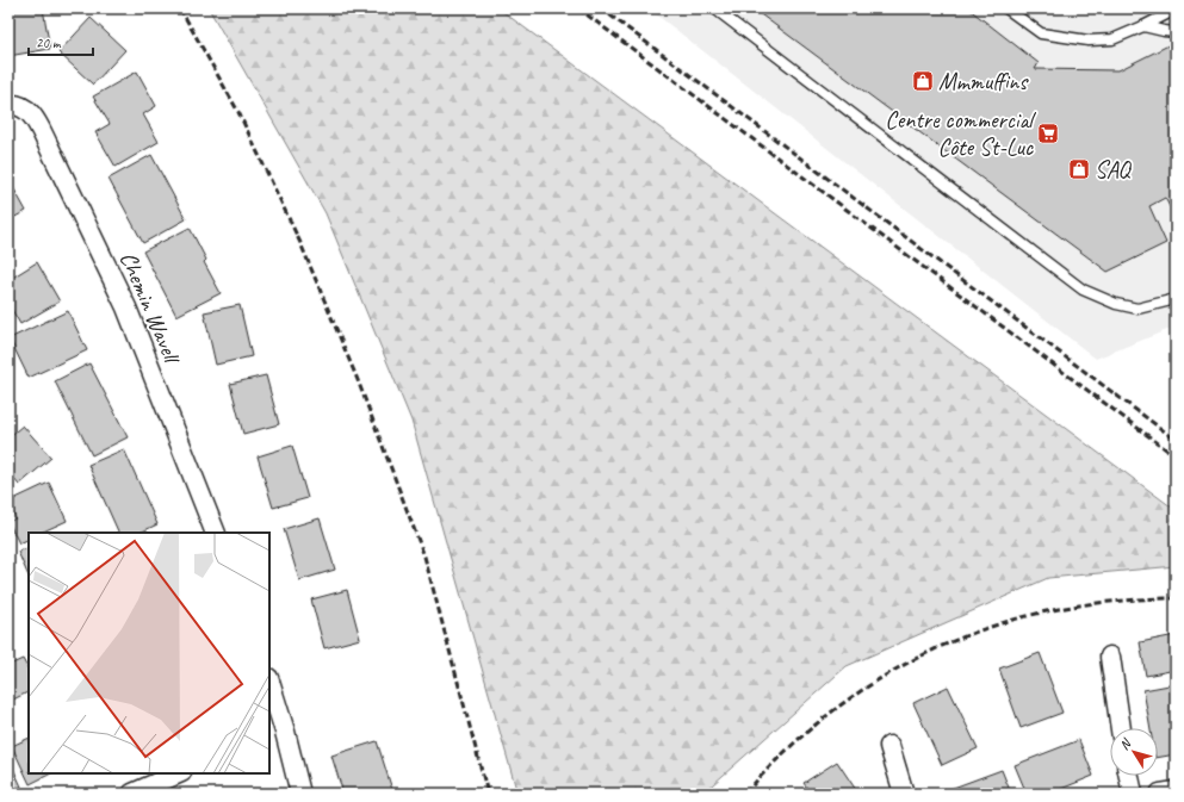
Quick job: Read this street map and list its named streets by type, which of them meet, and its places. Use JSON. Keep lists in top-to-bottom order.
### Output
{
  "streets": {
    "street": ["Chemin Wavell"]
  },
  "places": {
    "shop": ["Mmmuffins", "SAQ"],
    "supermarket": ["Centre commercial Côte St-Luc"]
  },
  "scale_bar": "20 m",
  "north": "top left"
}
